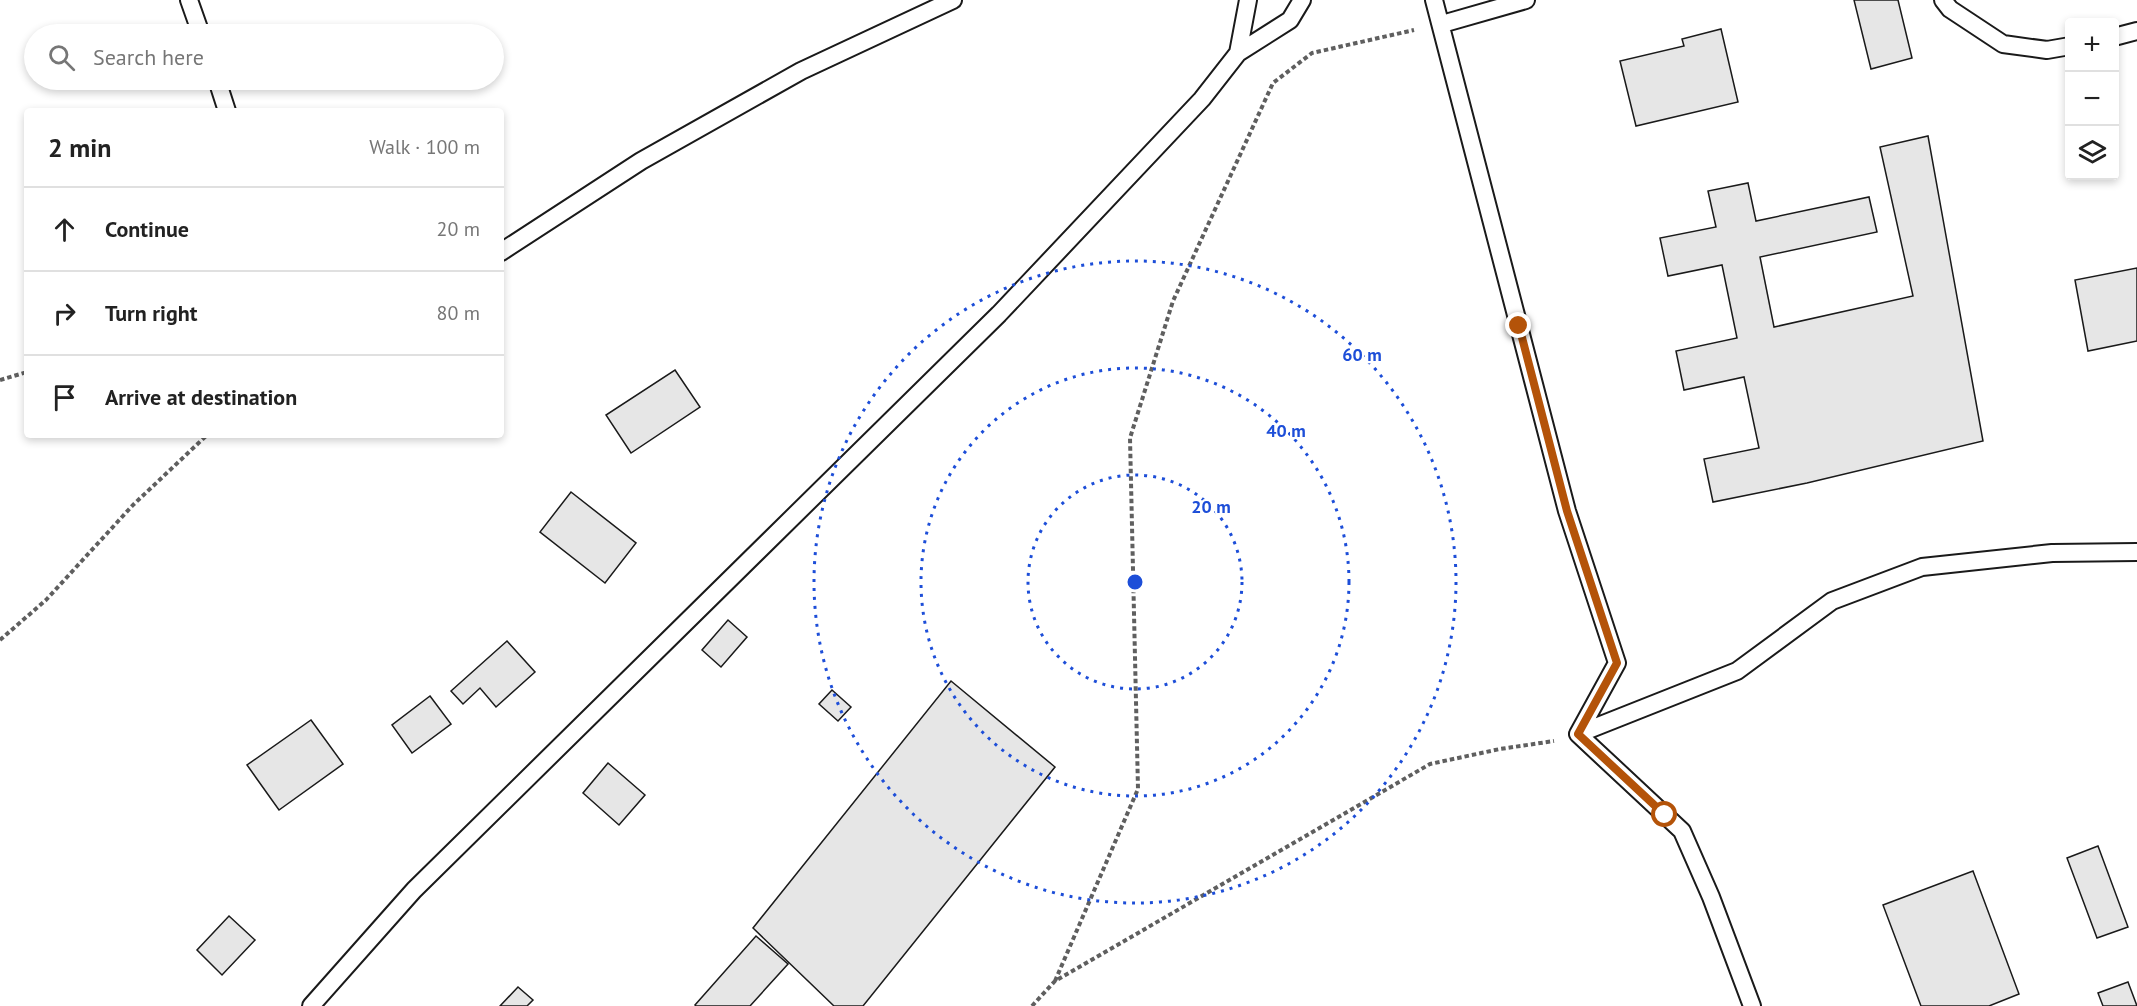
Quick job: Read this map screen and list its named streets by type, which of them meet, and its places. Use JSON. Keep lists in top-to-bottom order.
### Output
{
  "page": {
    "map_buttons": ["+", "−"],
    "search": "Search here",
    "heading": ["2 min", "Walk · 100 m"],
    "list": [
      ["Continue", "20 m"],
      ["Turn right", "80 m"],
      "Arrive at destination"
    ]
  },
  "rings": ["60 m", "40 m", "20 m"]
}
